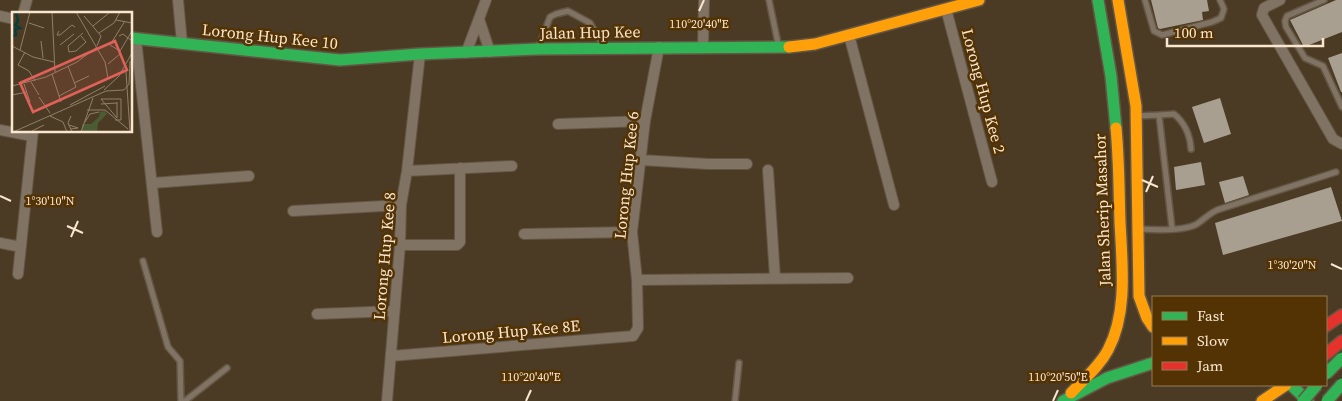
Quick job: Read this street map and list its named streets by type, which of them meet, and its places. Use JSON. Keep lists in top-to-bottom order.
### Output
{
  "streets": {
    "main road": ["Jalan Hup Kee", "Lorong Hup Kee 10", "Jalan Sherip Masahor"],
    "street": [
      "Lorong Hup Kee 2",
      "Lorong Hup Kee 6",
      "Lorong Hup Kee 8",
      "Lorong Hup Kee 8E"
    ]
  },
  "crossings": [
    ["Jalan Hup Kee", "Lorong Hup Kee 10"],
    ["Jalan Hup Kee", "Lorong Hup Kee 2"],
    ["Jalan Hup Kee", "Lorong Hup Kee 6"],
    ["Lorong Hup Kee 10", "Lorong Hup Kee 8"],
    ["Lorong Hup Kee 6", "Lorong Hup Kee 8E"],
    ["Lorong Hup Kee 8", "Lorong Hup Kee 8E"]
  ],
  "legend": ["Fast", "Slow", "Jam"],
  "scale_bar": "100 m",
  "coordinates": [
    "110°20'40\"E",
    "1°30'10\"N",
    "1°30'20\"N",
    "110°20'50\"E"
  ]
}
